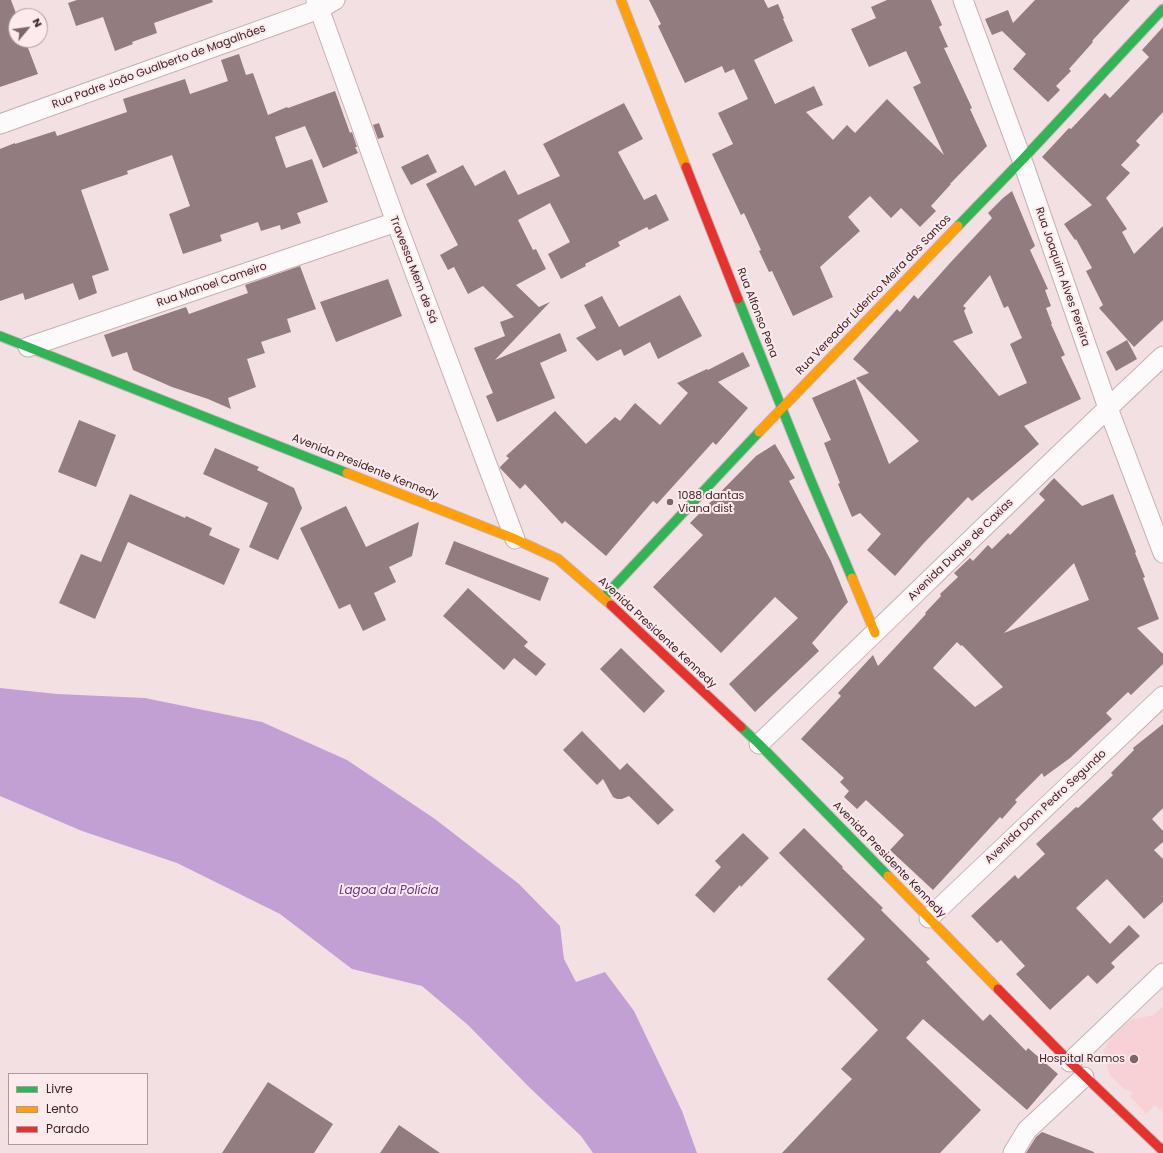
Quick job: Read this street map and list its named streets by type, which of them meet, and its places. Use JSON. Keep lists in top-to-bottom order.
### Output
{
  "streets": {
    "street": [
      "Rua Padre João Gualberto de Magalhães",
      "Travessa Mem de Sá",
      "Rua Joaquim Alves Pereira",
      "Rua Manoel Cameiro",
      "Rua Vereador Liderico Meira dos Santos",
      "Rua Alfonso Pena",
      "Avenida Presidente Kennedy",
      "Avenida Duque de Caxias",
      "Avenida Dom Pedro Segundo"
    ]
  },
  "crossings": [
    ["Rua Padre João Gualberto de Magalhães", "Travessa Mem de Sá"],
    ["Travessa Mem de Sá", "Rua Manoel Cameiro"],
    ["Travessa Mem de Sá", "Avenida Presidente Kennedy"],
    ["Rua Joaquim Alves Pereira", "Rua Vereador Liderico Meira dos Santos"],
    ["Rua Joaquim Alves Pereira", "Avenida Duque de Caxias"],
    ["Rua Manoel Cameiro", "Avenida Presidente Kennedy"],
    ["Rua Vereador Liderico Meira dos Santos", "Rua Alfonso Pena"],
    ["Rua Vereador Liderico Meira dos Santos", "Avenida Presidente Kennedy"],
    ["Rua Alfonso Pena", "Avenida Duque de Caxias"],
    ["Avenida Presidente Kennedy", "Avenida Duque de Caxias"],
    ["Avenida Presidente Kennedy", "Avenida Dom Pedro Segundo"]
  ],
  "water": ["Lagoa da Polícia"],
  "places": ["1088 dantas Viana dist", "Hospital Ramos"],
  "legend": ["Livre", "Lento", "Parado"],
  "north": "top right"
}
